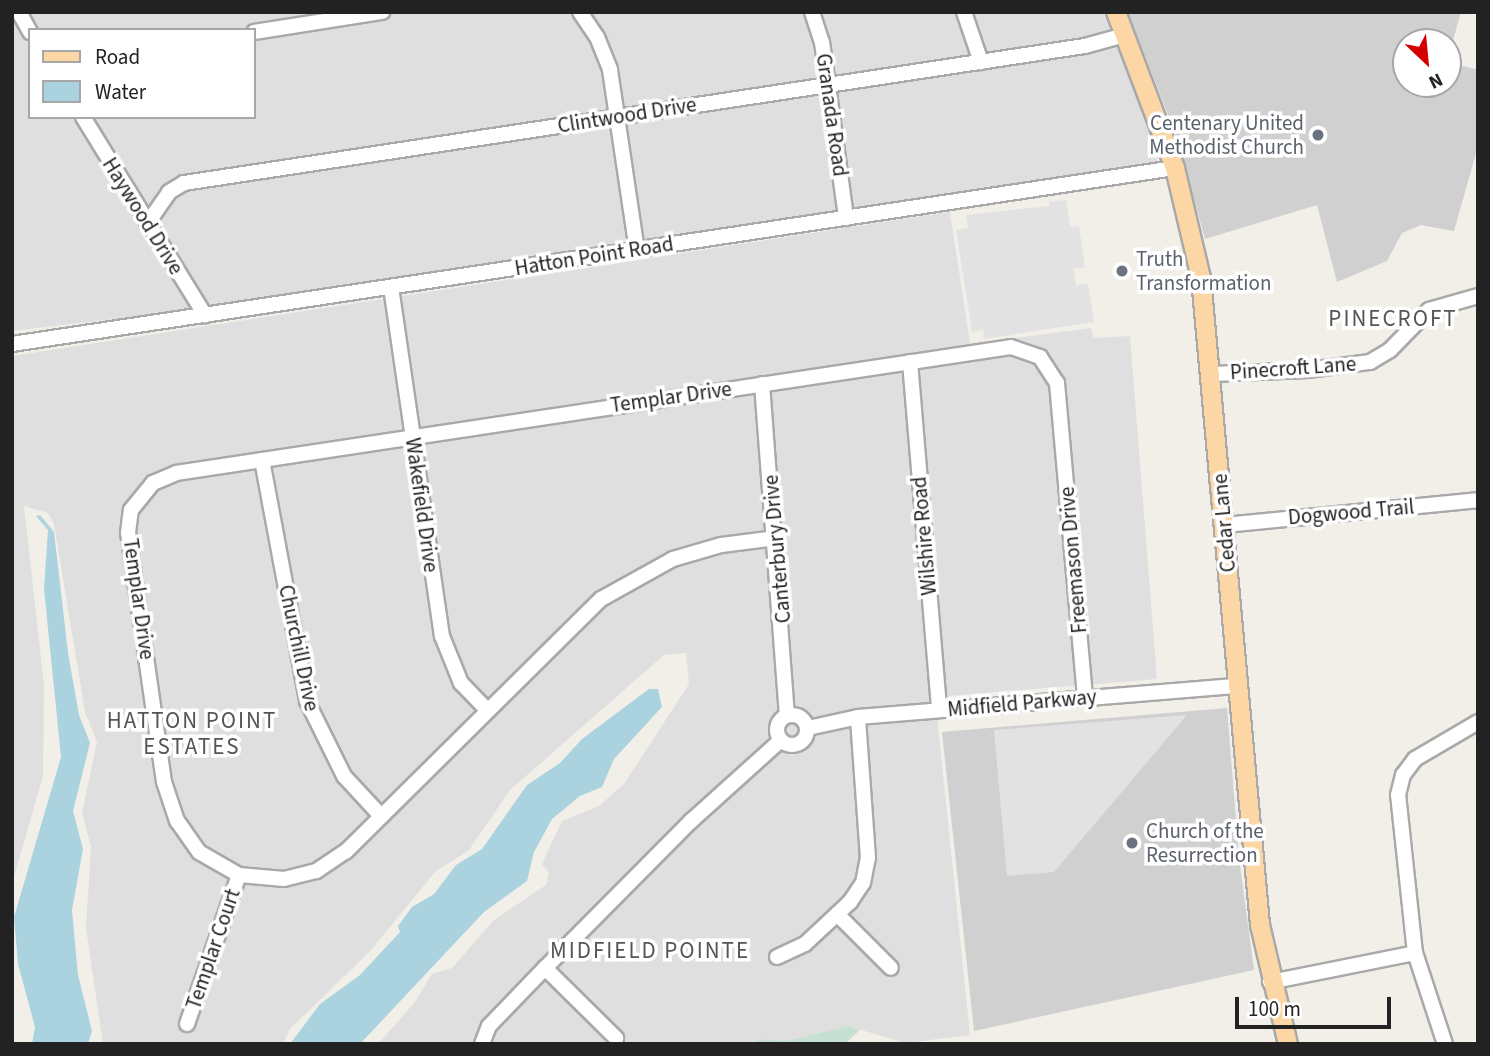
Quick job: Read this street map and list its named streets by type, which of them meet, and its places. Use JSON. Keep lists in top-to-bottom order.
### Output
{
  "streets": {
    "main road": ["Cedar Lane"],
    "street": [
      "Clintwood Drive",
      "Granada Road",
      "Haywood Drive",
      "Hatton Point Road",
      "Pinecroft Lane",
      "Templar Drive",
      "Wakefield Drive",
      "Dogwood Trail",
      "Wilshire Road",
      "Canterbury Drive",
      "Freemason Drive",
      "Churchill Drive",
      "Midfield Parkway",
      "Templar Court"
    ]
  },
  "crossings": [
    ["Clintwood Drive", "Granada Road"],
    ["Clintwood Drive", "Haywood Drive"],
    ["Clintwood Drive", "Cedar Lane"],
    ["Granada Road", "Hatton Point Road"],
    ["Haywood Drive", "Hatton Point Road"],
    ["Hatton Point Road", "Wakefield Drive"],
    ["Hatton Point Road", "Cedar Lane"],
    ["Pinecroft Lane", "Cedar Lane"],
    ["Templar Drive", "Wakefield Drive"],
    ["Templar Drive", "Wilshire Road"],
    ["Templar Drive", "Canterbury Drive"],
    ["Templar Drive", "Freemason Drive"],
    ["Templar Drive", "Churchill Drive"],
    ["Templar Drive", "Templar Court"],
    ["Dogwood Trail", "Cedar Lane"],
    ["Cedar Lane", "Midfield Parkway"],
    ["Wilshire Road", "Midfield Parkway"],
    ["Canterbury Drive", "Midfield Parkway"],
    ["Freemason Drive", "Midfield Parkway"]
  ],
  "districts": ["PINECROFT", "HATTON POINT ESTATES", "MIDFIELD POINTE"],
  "places": ["Centenary United Methodist Church", "Truth Transformation", "Church of the Resurrection"],
  "legend": ["Road", "Water"],
  "scale_bar": "100 m",
  "north": "bottom right"
}
